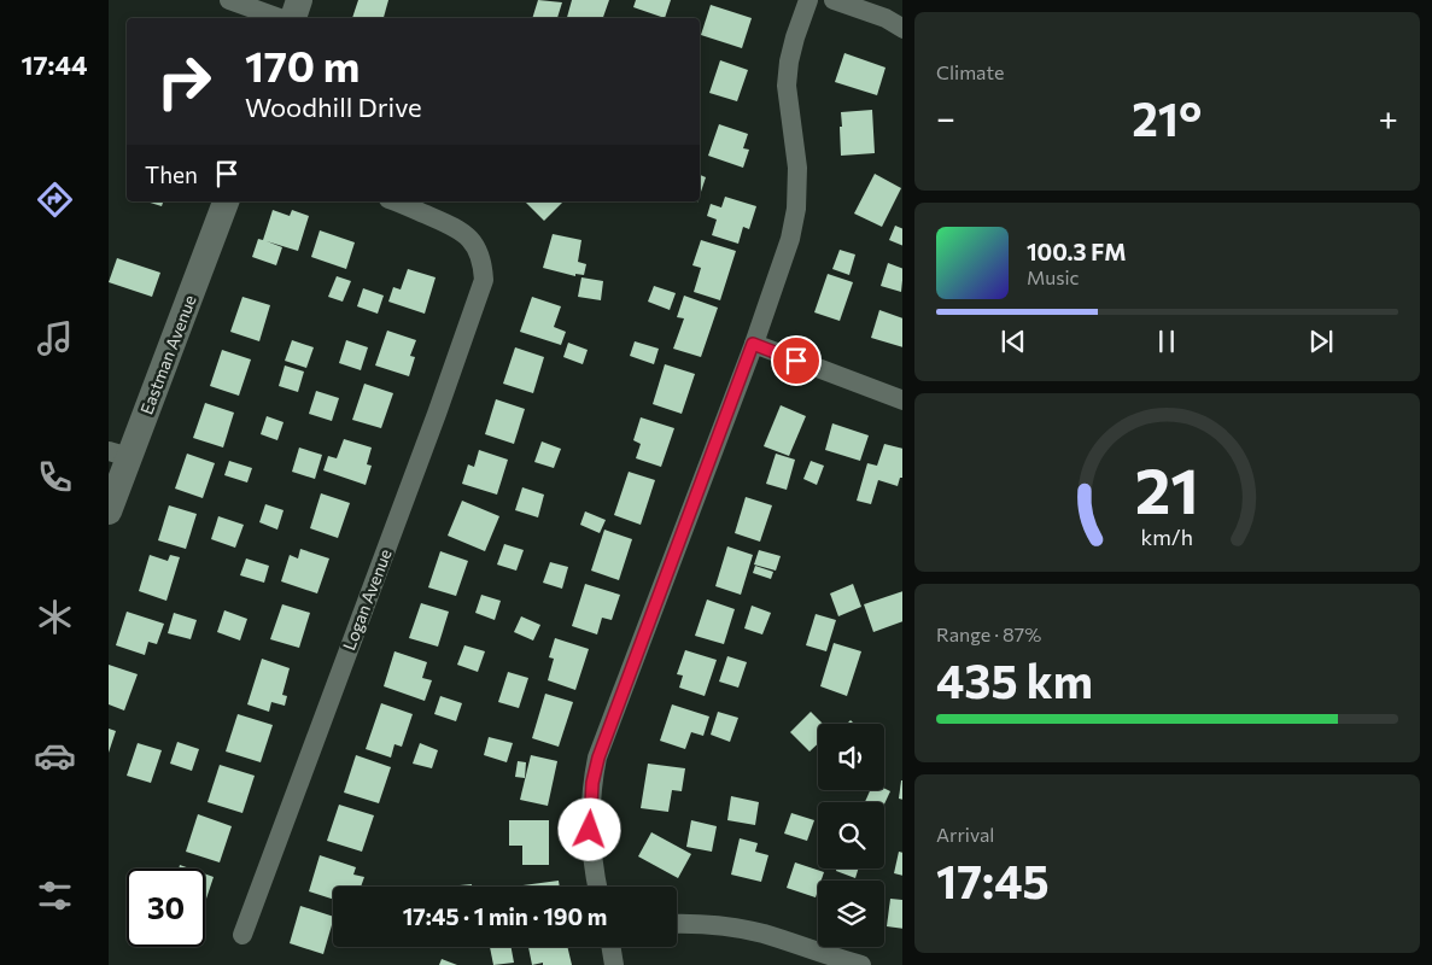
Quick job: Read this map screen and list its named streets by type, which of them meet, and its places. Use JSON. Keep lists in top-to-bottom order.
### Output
{
  "streets": {
    "street": ["Eastman Avenue", "Logan Avenue"]
  },
  "page": {
    "tabs": "17:44",
    "tile": [
      "Climate",
      ["Range · 87%", "435 km"],
      ["Arrival", "17:45"]
    ],
    "turn": ["170 m", "Woodhill Drive"],
    "heat": ["−", "21°", "+"],
    "then": "Then",
    "song": ["100.3 FM", "Music"],
    "limit": "30",
    "trip": "17:45 · 1 min · 190 m",
    "gauge": ["21", "km/h"]
  }
}
